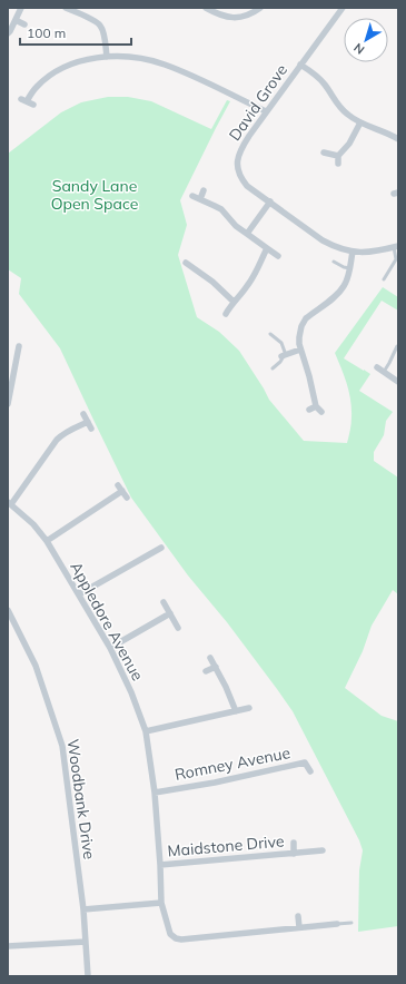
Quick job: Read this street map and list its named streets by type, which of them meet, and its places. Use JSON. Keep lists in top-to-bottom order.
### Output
{
  "streets": {
    "street": [
      "David Grove",
      "Appledore Avenue",
      "Romney Avenue",
      "Woodbank Drive",
      "Maidstone Drive"
    ]
  },
  "crossings": [
    ["Appledore Avenue", "Romney Avenue"],
    ["Appledore Avenue", "Maidstone Drive"]
  ],
  "parks": ["Sandy Lane Open Space"],
  "scale_bar": "100 m",
  "north": "bottom left"
}
